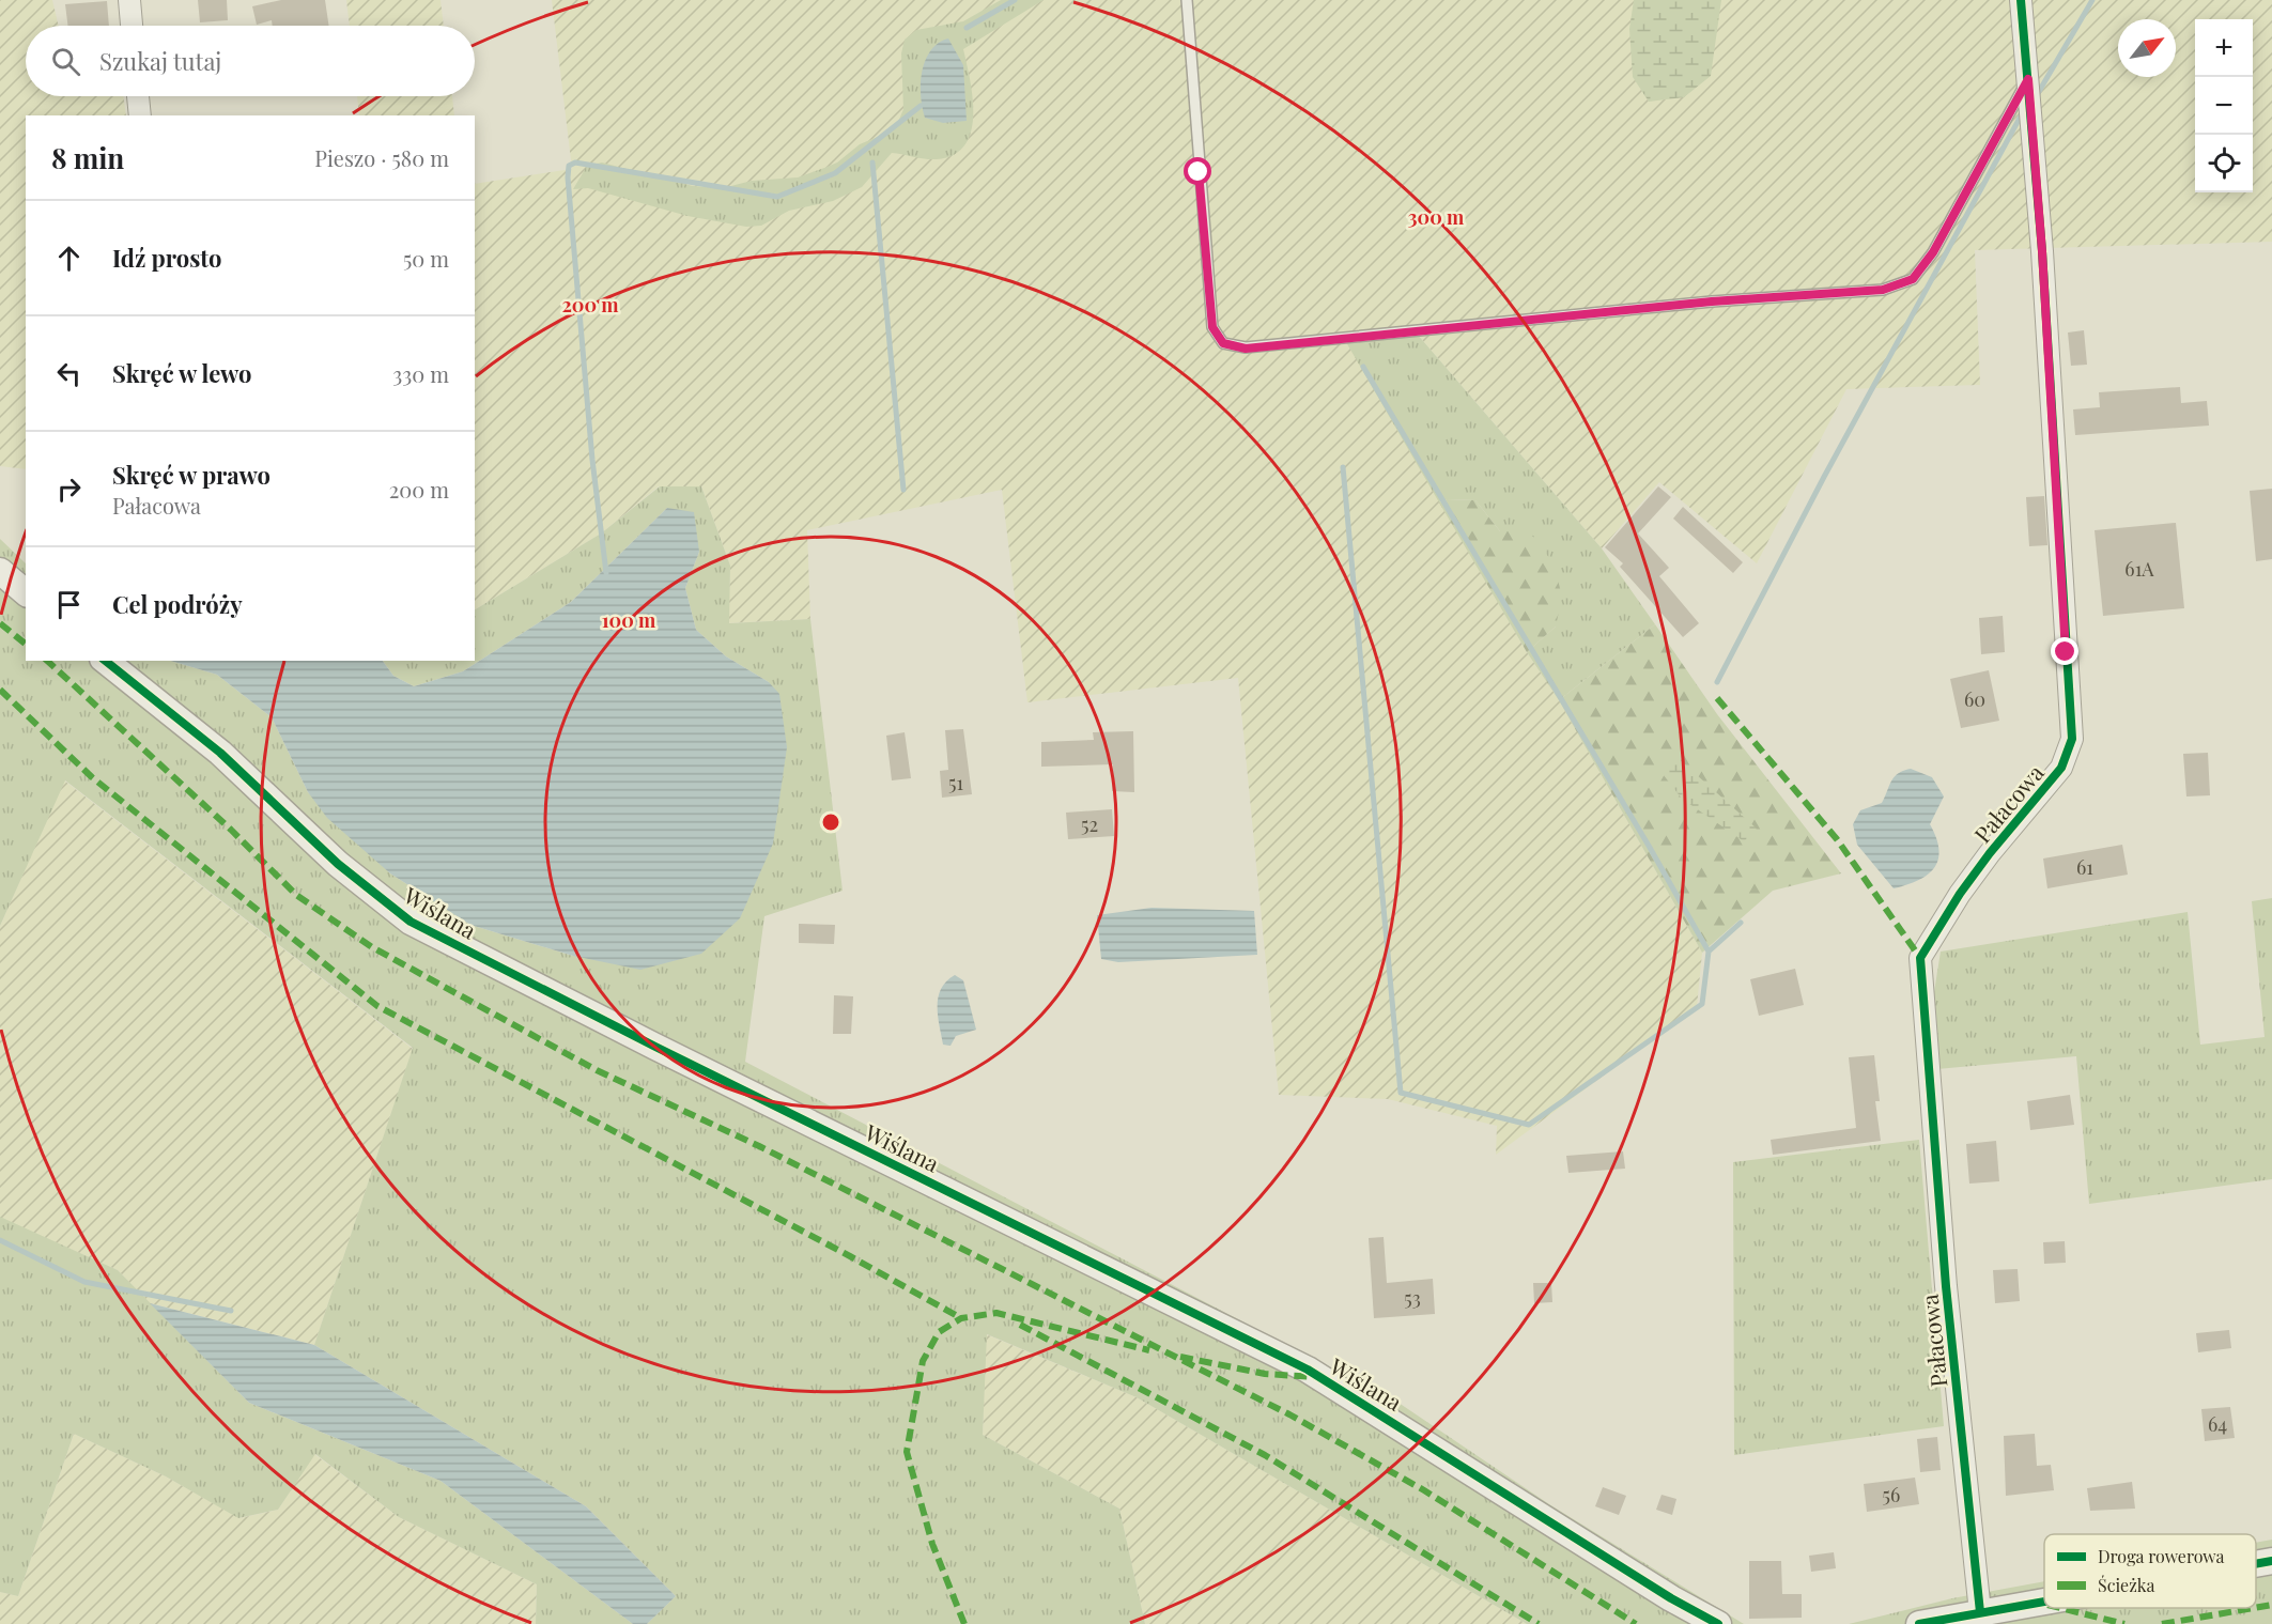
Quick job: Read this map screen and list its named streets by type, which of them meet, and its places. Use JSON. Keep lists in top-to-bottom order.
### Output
{
  "streets": {
    "street": ["Pałacowa", "Wiślana"]
  },
  "house_numbers": [
    "61A",
    "60",
    "51",
    "52",
    "61",
    "53",
    "64",
    "56"
  ],
  "legend": ["Droga rowerowa", "Ścieżka"],
  "north": "top right",
  "page": {
    "map_buttons": ["+", "−"],
    "search": "Szukaj tutaj",
    "heading": ["8 min", "Pieszo · 580 m"],
    "list": [
      ["Idź prosto", "50 m"],
      ["Skręć w lewo", "330 m"],
      ["Skręć w prawo", "Pałacowa", "200 m"],
      "Cel podróży"
    ]
  },
  "rings": ["300 m", "200 m", "100 m"]
}
